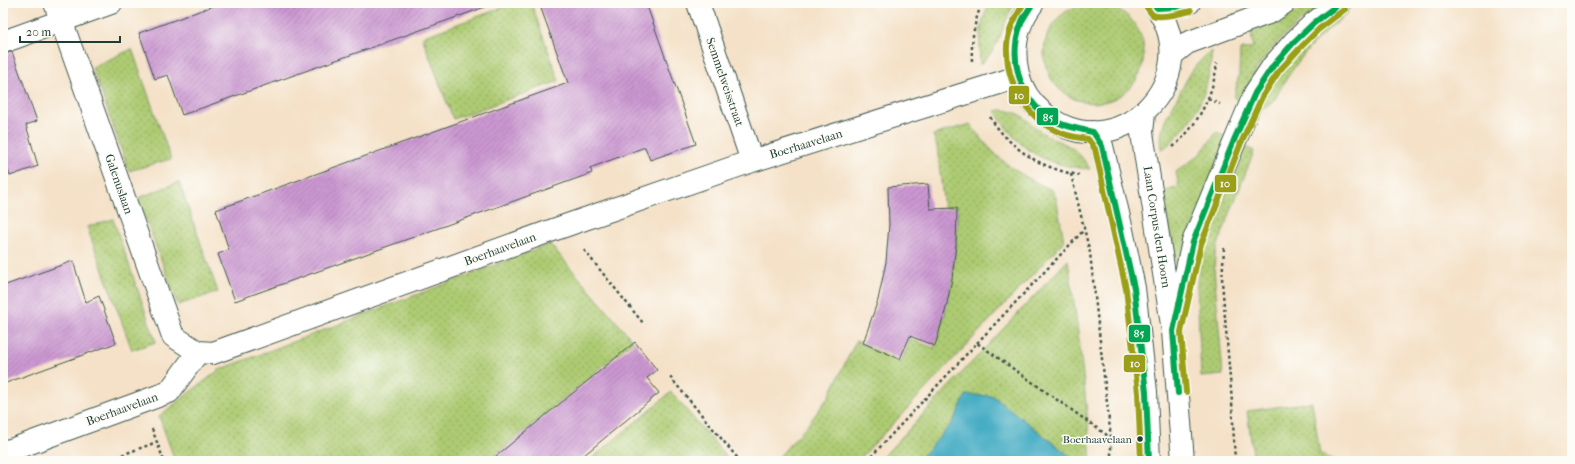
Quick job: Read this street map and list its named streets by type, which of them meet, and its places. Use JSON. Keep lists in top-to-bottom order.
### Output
{
  "streets": {
    "street": [
      "Semmelweisstraat",
      "Boerhaavelaan",
      "Galenuslaan",
      "Laan Corpus den Hoorn"
    ]
  },
  "crossings": [
    ["Semmelweisstraat", "Boerhaavelaan"],
    ["Boerhaavelaan", "Galenuslaan"]
  ],
  "places": ["Boerhaavelaan"],
  "lines": ["transit line 85", "transit line 10"],
  "scale_bar": "20 m"
}
